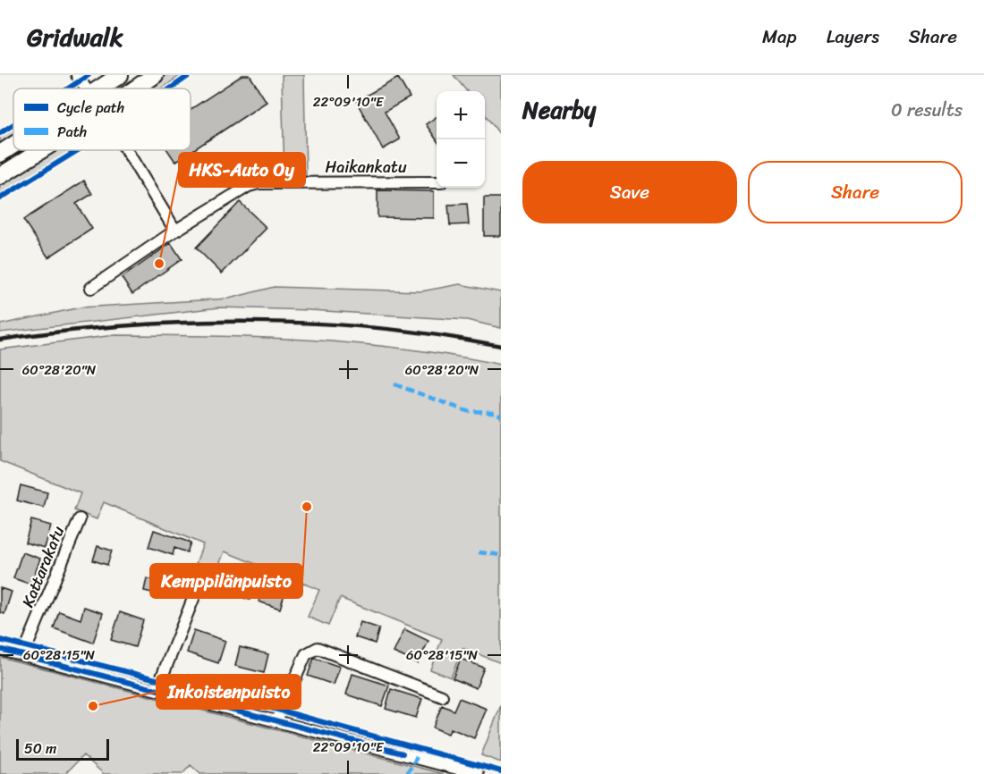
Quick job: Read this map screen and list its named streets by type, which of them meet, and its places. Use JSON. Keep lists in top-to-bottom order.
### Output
{
  "streets": {
    "street": ["Haikankatu", "Kattarakatu"]
  },
  "places": ["HKS-Auto Oy", "Kemppilänpuisto", "Inkoistenpuisto"],
  "legend": ["Cycle path", "Path"],
  "scale_bar": "50 m",
  "page": {
    "header": "Gridwalk",
    "nav": ["Map", "Layers", "Share"],
    "heading": ["Nearby", "0 results"],
    "map_buttons": ["+", "−"],
    "buttons": ["Save", "Share"],
    "scale": "50 m"
  },
  "coordinates": ["22°09'10\"E", "60°28'20\"N", "60°28'15\"N"]
}
